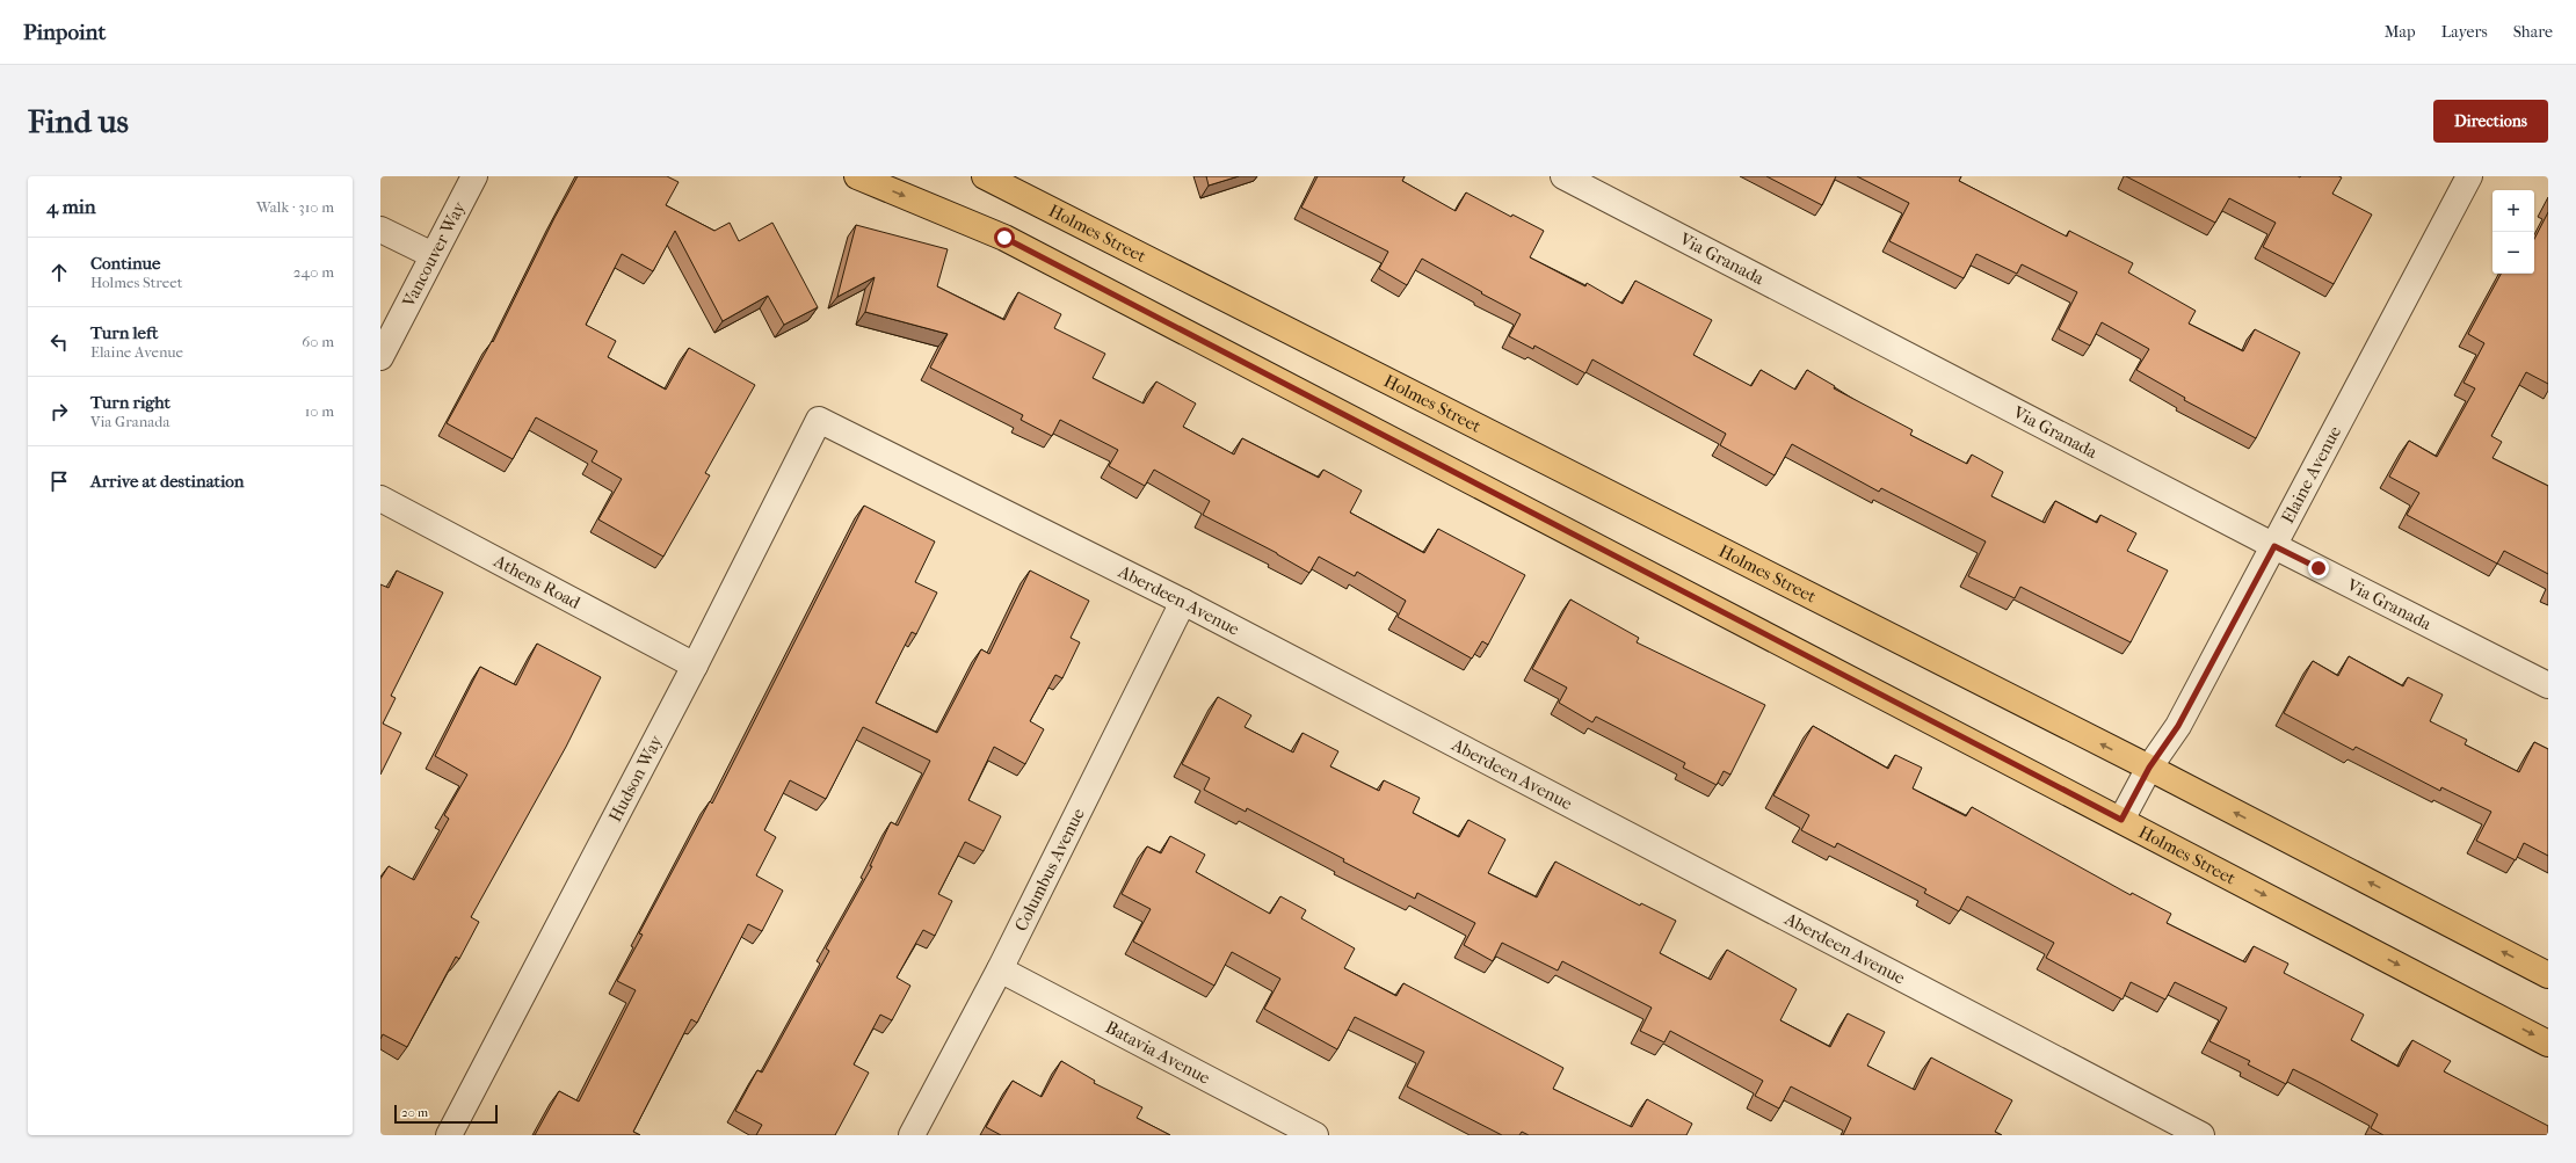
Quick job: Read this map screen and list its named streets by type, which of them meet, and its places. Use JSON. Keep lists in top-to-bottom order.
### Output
{
  "streets": {
    "main road": ["Holmes Street"],
    "street": [
      "Vancouver Way",
      "Via Granada",
      "Elaine Avenue",
      "Athens Road",
      "Aberdeen Avenue",
      "Hudson Way",
      "Columbus Avenue",
      "Batavia Avenue"
    ]
  },
  "crossings": [
    ["Holmes Street", "Elaine Avenue"],
    ["Via Granada", "Elaine Avenue"],
    ["Athens Road", "Hudson Way"],
    ["Aberdeen Avenue", "Hudson Way"],
    ["Aberdeen Avenue", "Columbus Avenue"],
    ["Columbus Avenue", "Batavia Avenue"]
  ],
  "scale_bar": "20 m",
  "page": {
    "header": "Pinpoint",
    "nav": ["Map", "Layers", "Share"],
    "buttons": "Directions",
    "title": "Find us",
    "heading": ["4 min", "Walk · 310 m"],
    "map_buttons": ["+", "−"],
    "list": [
      ["Continue", "Holmes Street", "240 m"],
      ["Turn left", "Elaine Avenue", "60 m"],
      ["Turn right", "Via Granada", "10 m"],
      "Arrive at destination"
    ],
    "scale": "20 m"
  }
}
